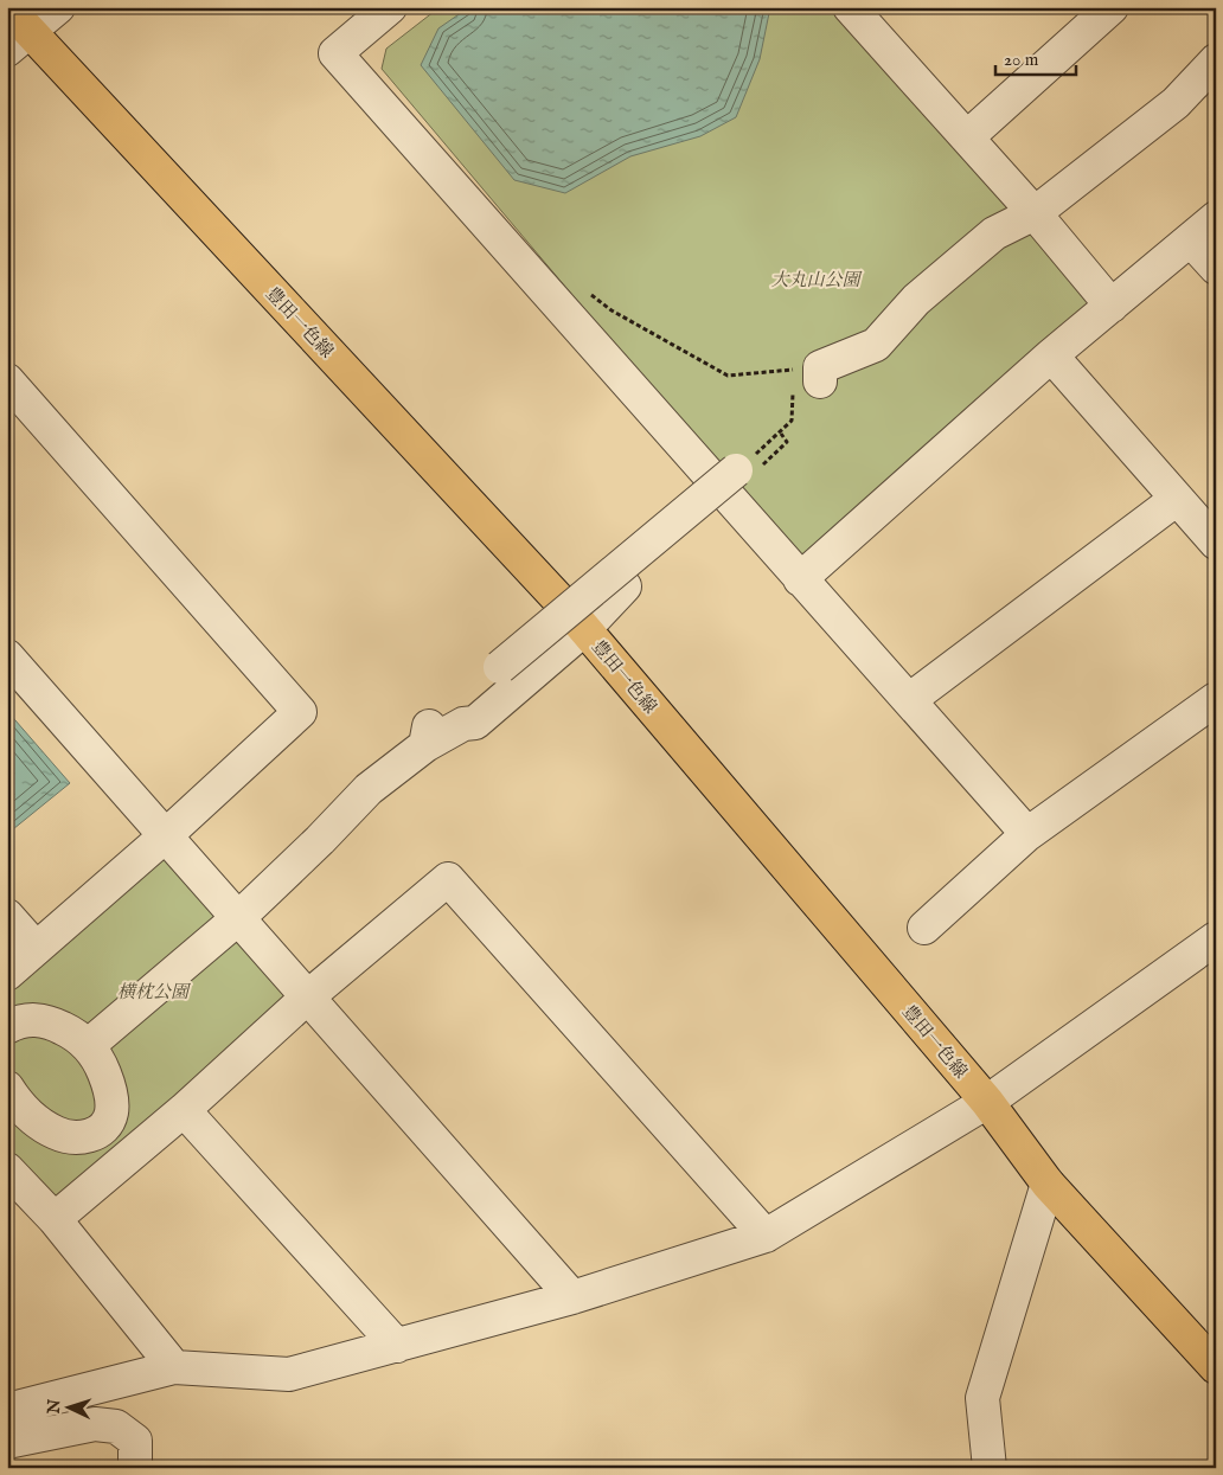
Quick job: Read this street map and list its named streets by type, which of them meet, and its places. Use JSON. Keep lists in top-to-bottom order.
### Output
{
  "streets": {
    "main road": ["豊田一色線"]
  },
  "parks": ["大丸山公園", "横枕公園"],
  "scale_bar": "20 m",
  "north": "left"
}
